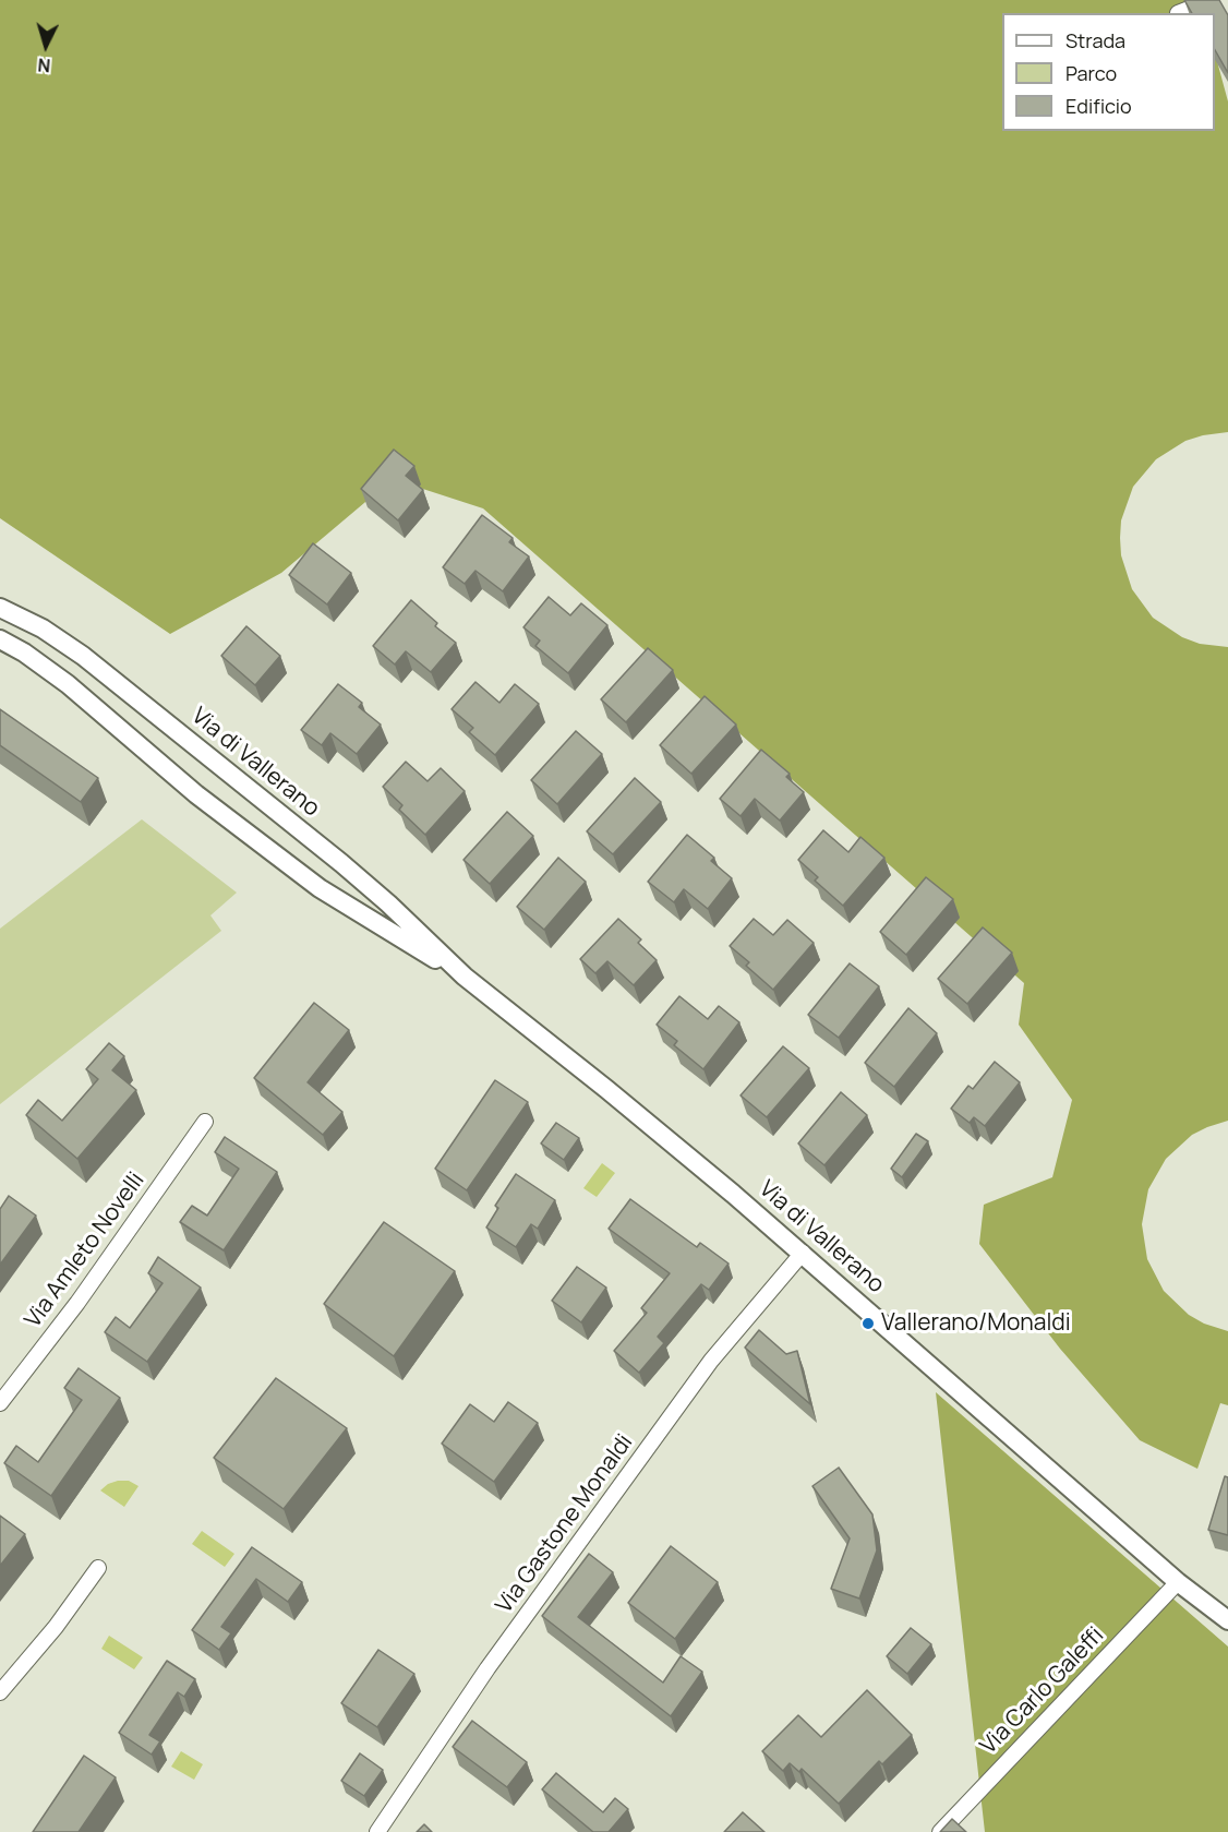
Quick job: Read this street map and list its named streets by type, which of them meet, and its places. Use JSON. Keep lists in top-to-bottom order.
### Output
{
  "streets": {
    "street": [
      "Via di Vallerano",
      "Via Amleto Novelli",
      "Via Gastone Monaldi",
      "Via Carlo Galeffi"
    ]
  },
  "crossings": [
    ["Via di Vallerano", "Via Gastone Monaldi"],
    ["Via di Vallerano", "Via Carlo Galeffi"]
  ],
  "places": ["Vallerano/Monaldi"],
  "legend": ["Strada", "Parco", "Edificio"],
  "north": "bottom"
}
